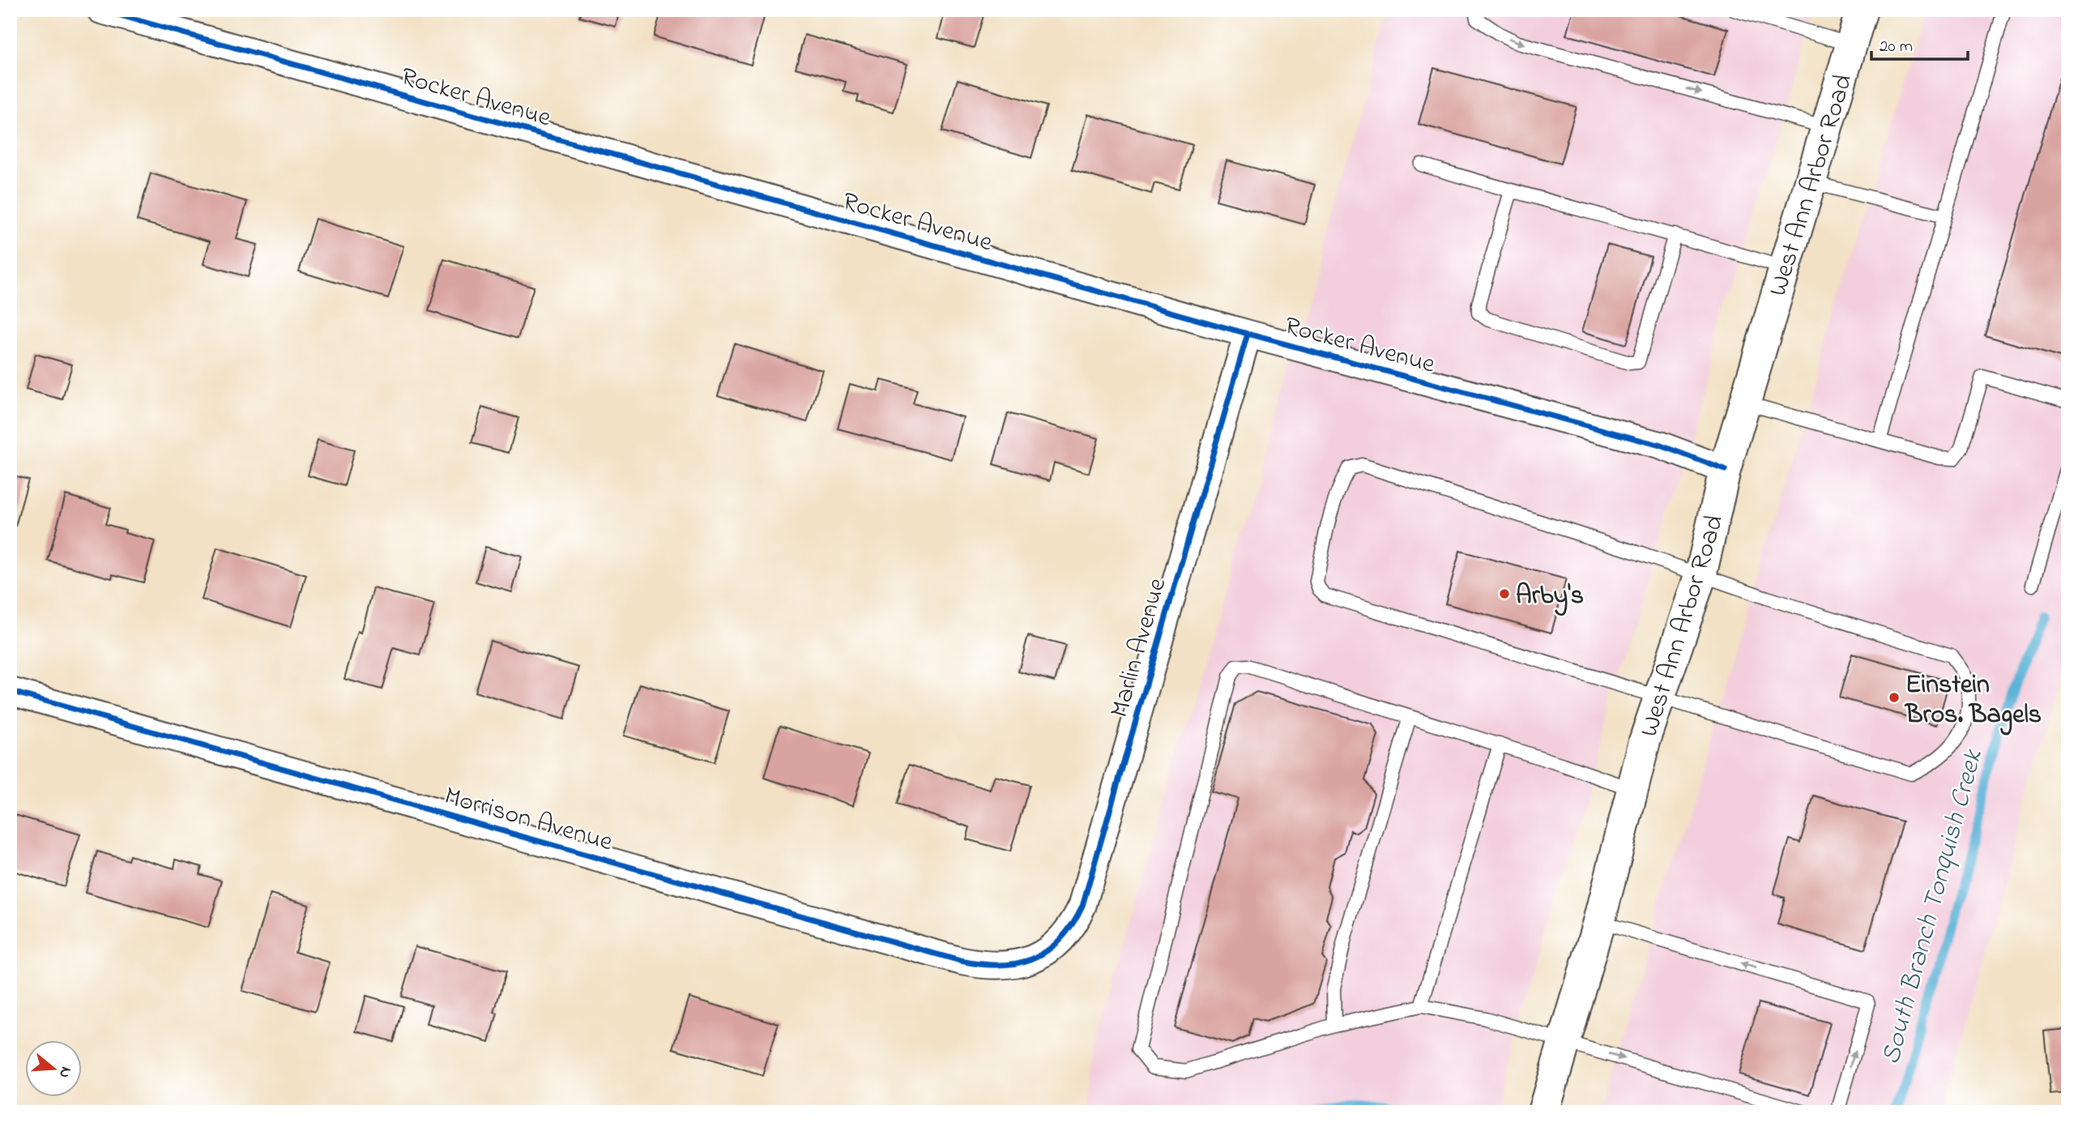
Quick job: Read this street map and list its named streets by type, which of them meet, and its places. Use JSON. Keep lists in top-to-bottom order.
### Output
{
  "streets": {
    "main road": ["West Ann Arbor Road"],
    "street": ["Rocker Avenue", "Marlin Avenue", "Morrison Avenue"]
  },
  "crossings": [
    ["Rocker Avenue", "West Ann Arbor Road"],
    ["Rocker Avenue", "Marlin Avenue"],
    ["Marlin Avenue", "Morrison Avenue"]
  ],
  "water": ["South Branch Tonquish Creek"],
  "places": ["Arby's", "Einstein Bros. Bagels"],
  "scale_bar": "20 m",
  "north": "right"
}
